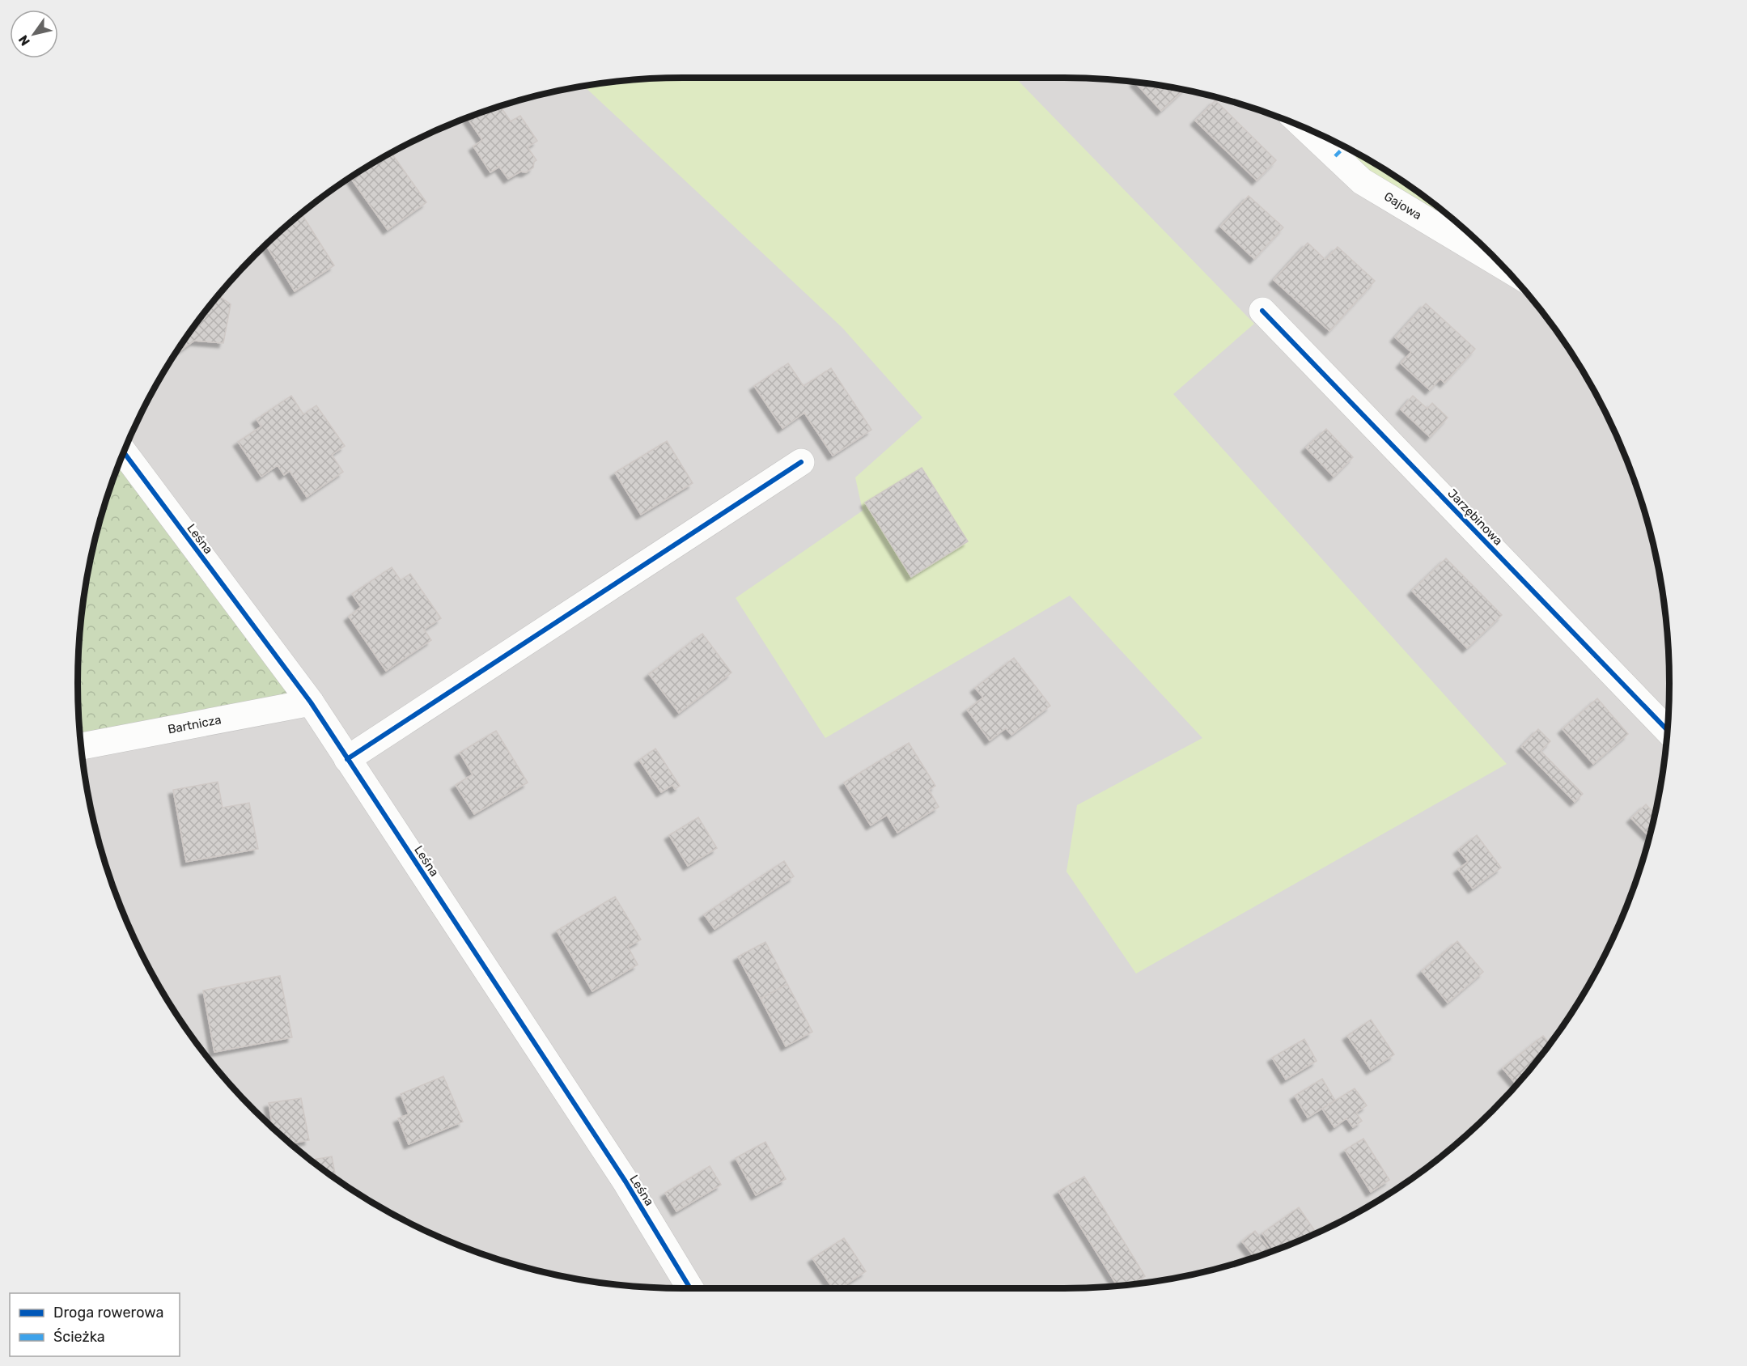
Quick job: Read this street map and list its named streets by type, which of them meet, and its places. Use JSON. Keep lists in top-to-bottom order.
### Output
{
  "streets": {
    "street": [
      "Gajowa",
      "Jarzębinowa",
      "Leśna",
      "Bartnicza"
    ]
  },
  "crossings": [
    ["Leśna", "Bartnicza"]
  ],
  "legend": ["Droga rowerowa", "Ścieżka"],
  "north": "bottom left"
}
